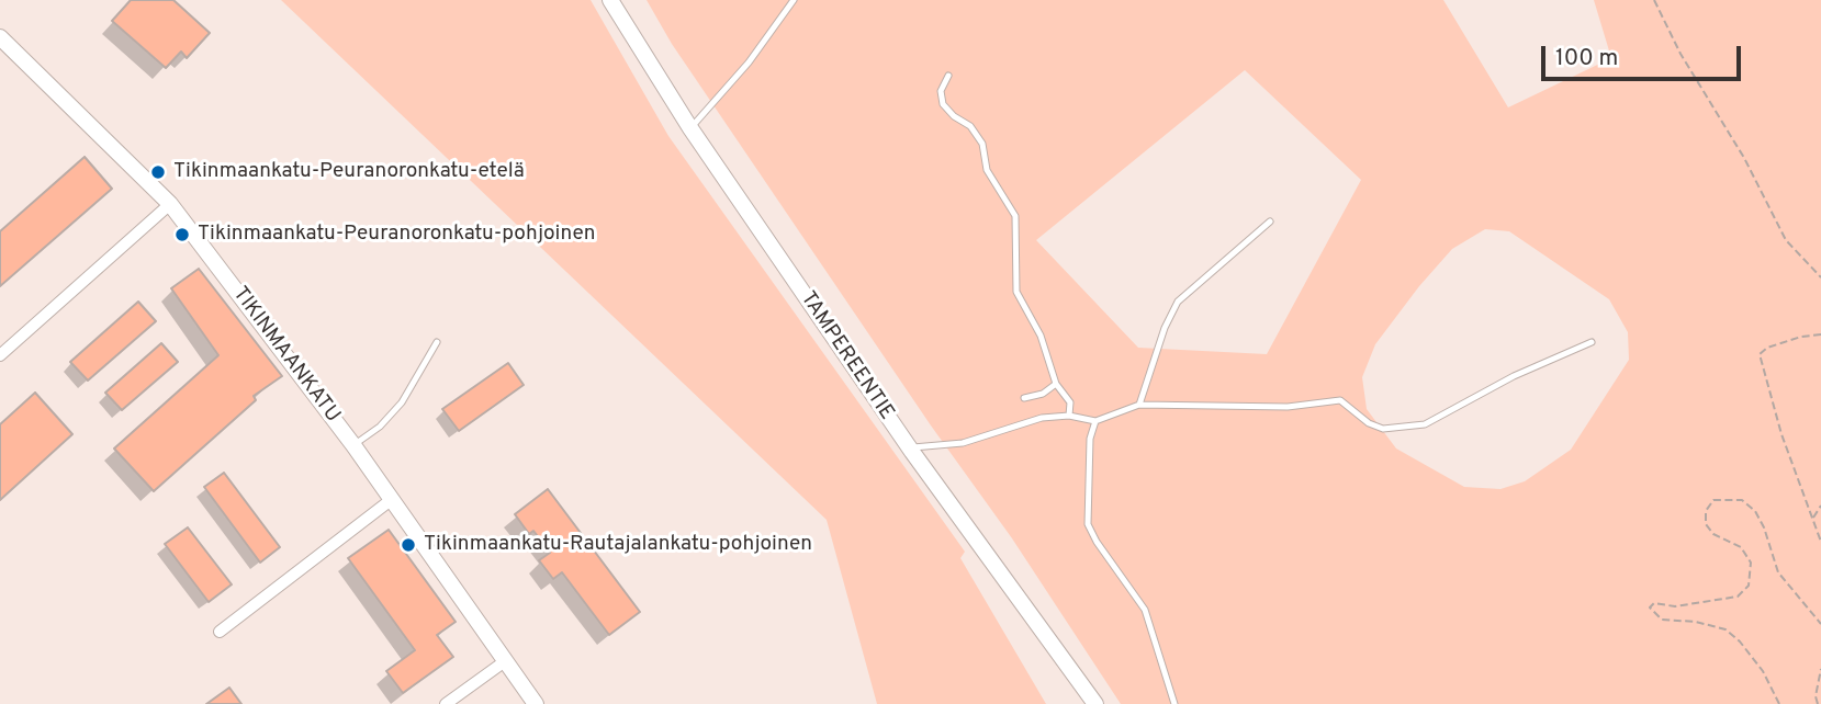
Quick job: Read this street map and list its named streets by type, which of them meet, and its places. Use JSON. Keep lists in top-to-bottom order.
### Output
{
  "streets": {
    "main road": ["TIKINMAANKATU", "TAMPEREENTIE"]
  },
  "places": ["Tikinmaankatu-Peuranoronkatu-etelä", "Tikinmaankatu-Peuranoronkatu-pohjoinen", "Tikinmaankatu-Rautajalankatu-pohjoinen"],
  "scale_bar": "100 m"
}
